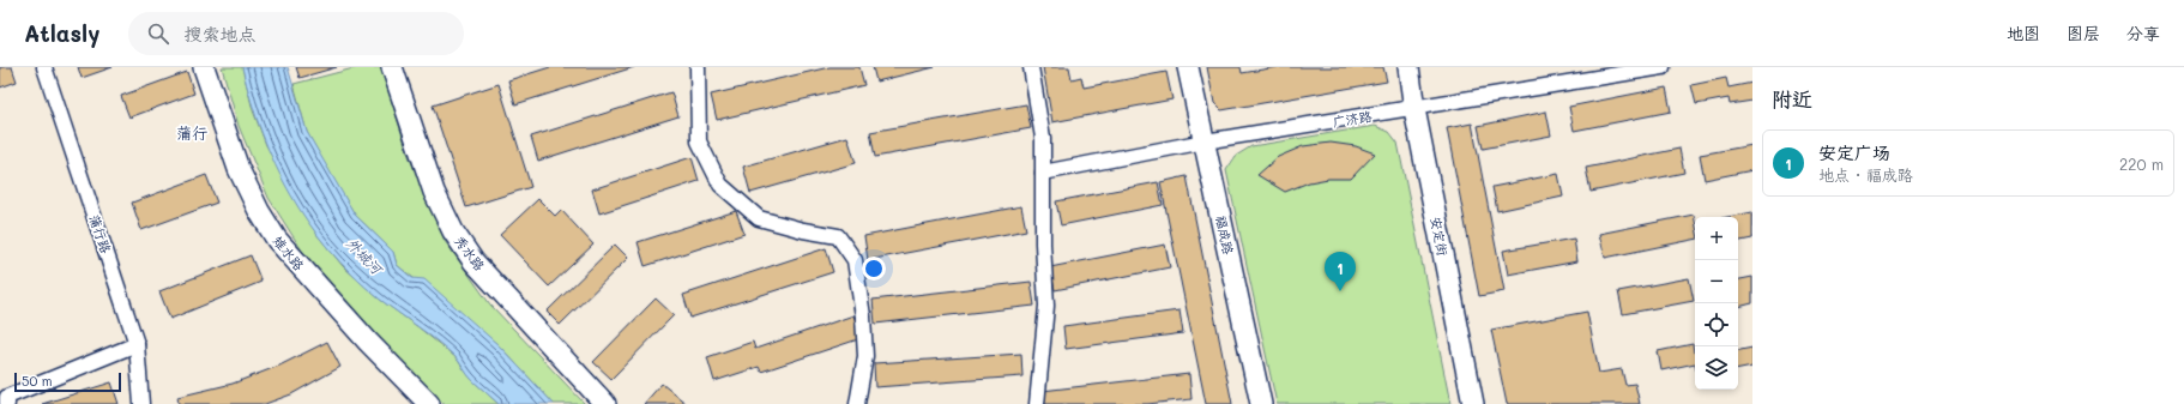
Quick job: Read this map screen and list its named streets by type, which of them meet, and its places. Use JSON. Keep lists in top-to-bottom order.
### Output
{
  "streets": {
    "street": [
      "广济路",
      "蒲行路",
      "福成路",
      "安定街",
      "雉水路",
      "秀水路"
    ]
  },
  "crossings": [
    ["广济路", "福成路"],
    ["广济路", "安定街"]
  ],
  "districts": ["蒲行"],
  "water": ["外城河"],
  "scale_bar": "50 m",
  "page": {
    "header": "Atlasly",
    "search": "搜索地点",
    "nav": ["地图", "图层", "分享"],
    "heading": "附近",
    "list": [
      {
        "mark": "1",
        "name": "安定广场",
        "note": "地点 · 福成路",
        "value": "220 m"
      }
    ],
    "map_buttons": ["+", "−"],
    "pins": "1",
    "scale": "50 m"
  }
}
